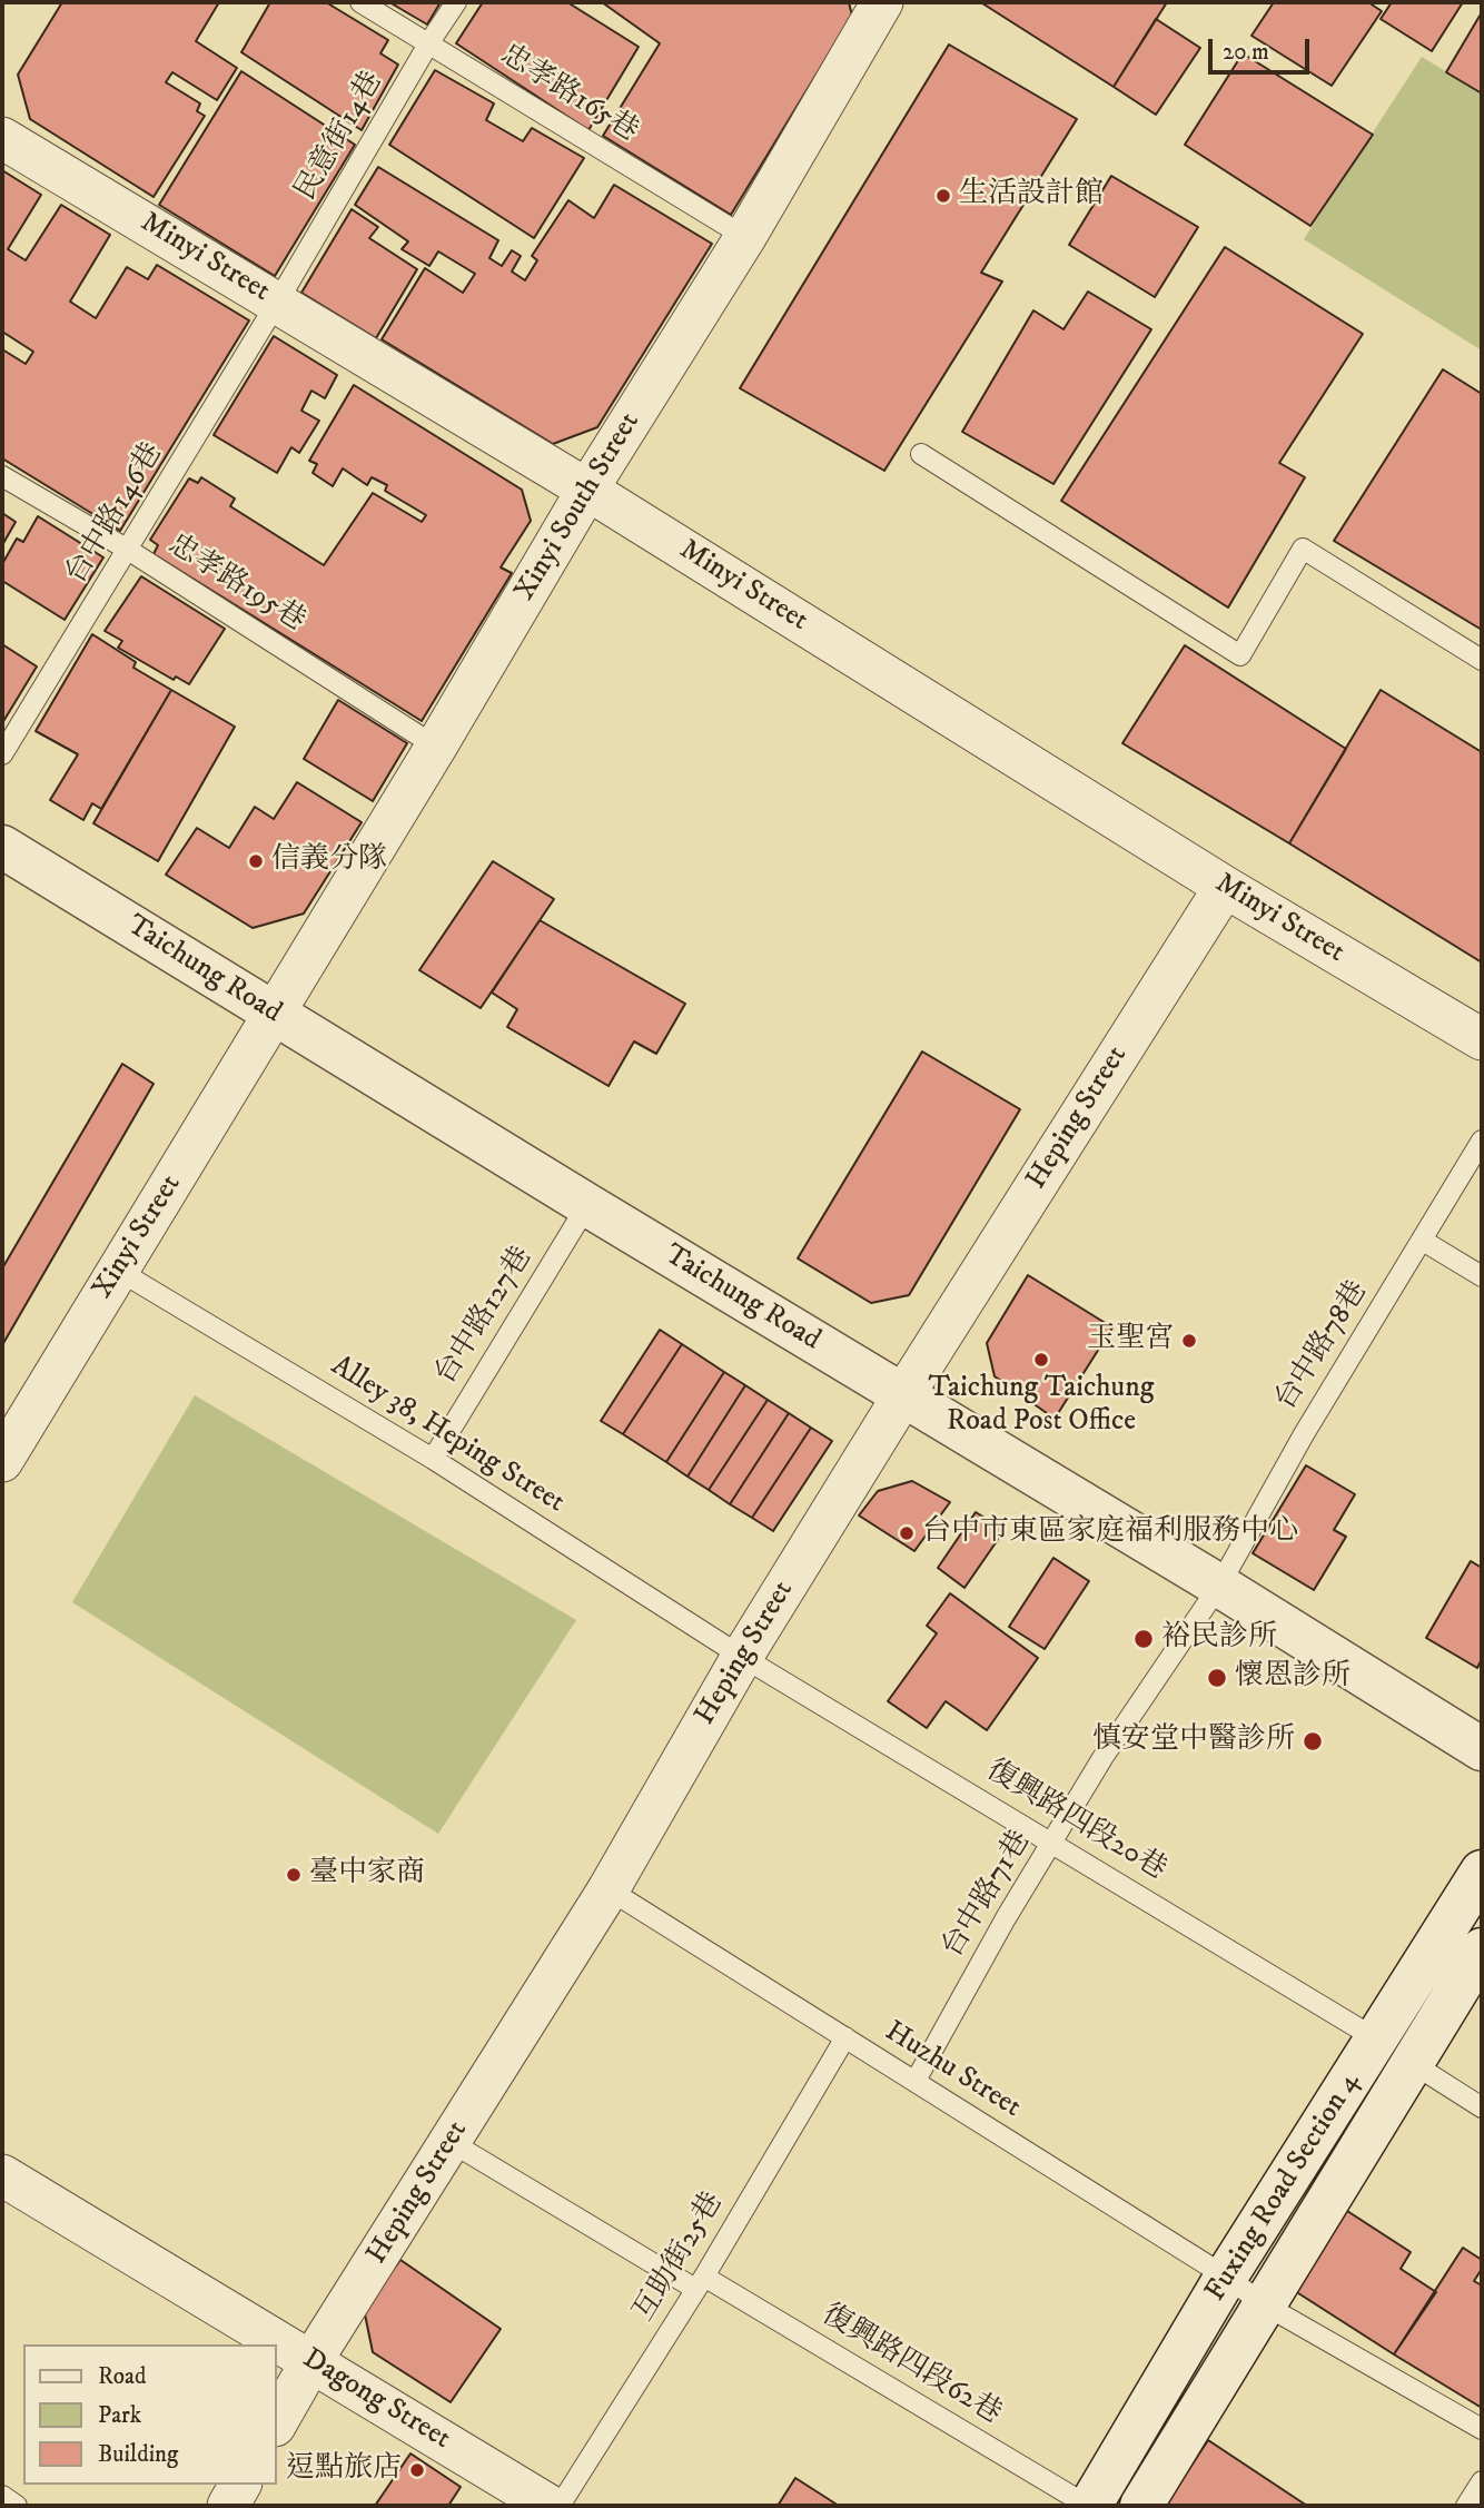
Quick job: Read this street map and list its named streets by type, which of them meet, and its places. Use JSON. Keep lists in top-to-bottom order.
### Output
{
  "streets": {
    "street": [
      "Minyi Street",
      "Xinyi South Street",
      "Taichung Road",
      "Heping Street",
      "Xinyi Street",
      "Fuxing Road Section 4",
      "Dagong Street"
    ],
    "lane": [
      "忠孝路165巷",
      "民意街14巷",
      "台中路146巷",
      "忠孝路195巷",
      "台中路127巷",
      "台中路78巷",
      "Alley 38, Heping Street",
      "復興路四段20巷",
      "台中路71巷",
      "Huzhu Street",
      "互助街25巷",
      "復興路四段62巷"
    ]
  },
  "crossings": [
    ["忠孝路165巷", "民意街14巷"],
    ["忠孝路165巷", "Xinyi South Street"],
    ["民意街14巷", "Minyi Street"],
    ["民意街14巷", "台中路146巷"],
    ["Minyi Street", "Xinyi South Street"],
    ["Minyi Street", "台中路146巷"],
    ["Minyi Street", "Heping Street"],
    ["Xinyi South Street", "忠孝路195巷"],
    ["Xinyi South Street", "Taichung Road"],
    ["Xinyi South Street", "Xinyi Street"],
    ["台中路146巷", "忠孝路195巷"],
    ["Taichung Road", "Heping Street"],
    ["Taichung Road", "Xinyi Street"],
    ["Taichung Road", "台中路127巷"],
    ["Taichung Road", "台中路78巷"],
    ["Taichung Road", "台中路71巷"],
    ["Heping Street", "Alley 38, Heping Street"],
    ["Heping Street", "復興路四段20巷"],
    ["Heping Street", "Huzhu Street"],
    ["Heping Street", "復興路四段62巷"],
    ["Heping Street", "Dagong Street"],
    ["Xinyi Street", "Alley 38, Heping Street"],
    ["台中路127巷", "Alley 38, Heping Street"],
    ["台中路78巷", "台中路71巷"],
    ["Alley 38, Heping Street", "復興路四段20巷"],
    ["復興路四段20巷", "台中路71巷"],
    ["復興路四段20巷", "Fuxing Road Section 4"],
    ["台中路71巷", "Huzhu Street"],
    ["Huzhu Street", "Fuxing Road Section 4"],
    ["Huzhu Street", "互助街25巷"],
    ["Fuxing Road Section 4", "復興路四段62巷"],
    ["互助街25巷", "復興路四段62巷"]
  ],
  "places": [
    "生活設計館",
    "信義分隊",
    "玉聖宮",
    "Taichung Taichung Road Post Office",
    "台中市東區家庭福利服務中心",
    "裕民診所",
    "懷恩診所",
    "慎安堂中醫診所",
    "臺中家商",
    "逗點旅店"
  ],
  "legend": ["Road", "Park", "Building"],
  "scale_bar": "20 m"
}
